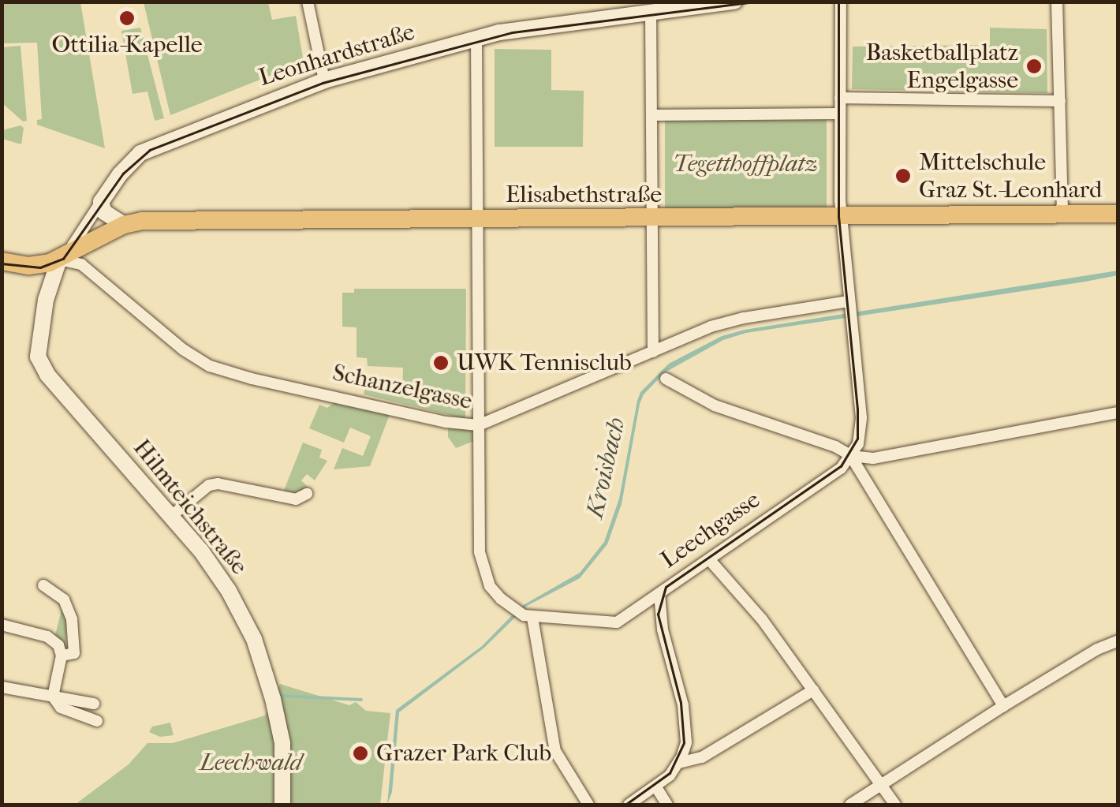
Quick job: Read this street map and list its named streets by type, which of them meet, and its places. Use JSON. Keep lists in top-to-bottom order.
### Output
{
  "streets": {
    "main road": ["Leonhardstraße", "Elisabethstraße", "Hilmteichstraße"],
    "street": ["Schanzelgasse", "Leechgasse"]
  },
  "crossings": [
    ["Leonhardstraße", "Elisabethstraße"],
    ["Leonhardstraße", "Schanzelgasse"],
    ["Leonhardstraße", "Hilmteichstraße"],
    ["Elisabethstraße", "Schanzelgasse"],
    ["Elisabethstraße", "Hilmteichstraße"],
    ["Schanzelgasse", "Hilmteichstraße"]
  ],
  "water": ["Kroisbach"],
  "parks": ["Tegetthoffplatz", "Leechwald"],
  "places": [
    "Ottilia-Kapelle",
    "Basketballplatz Engelgasse",
    "Mittelschule Graz St.-Leonhard",
    "UWK Tennisclub",
    "Grazer Park Club"
  ]
}
